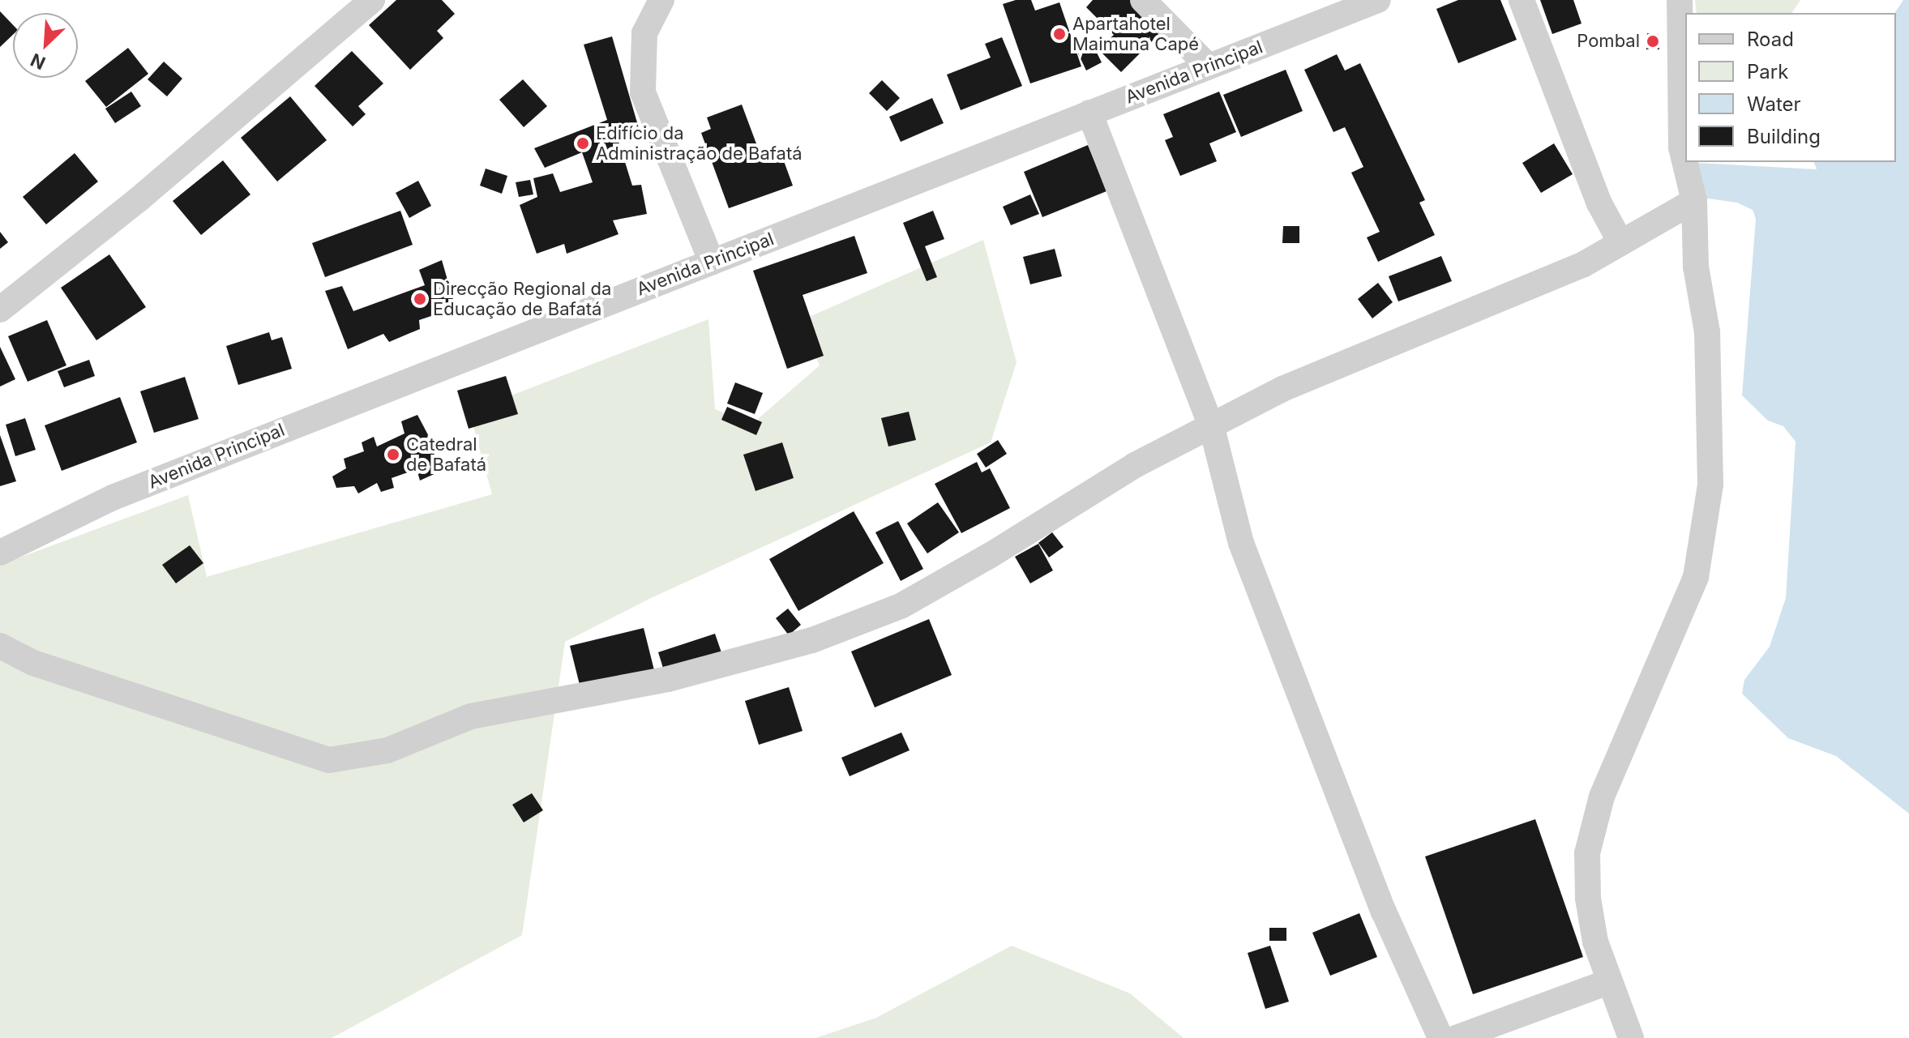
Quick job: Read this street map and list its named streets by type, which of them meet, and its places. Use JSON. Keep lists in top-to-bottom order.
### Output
{
  "streets": {
    "street": ["Avenida Principal"]
  },
  "places": [
    "Apartahotel Maimuna Capé",
    "Pombal",
    "Edifício da Administração de Bafatá",
    "Direcção Regional da Educação de Bafatá",
    "Catedral de Bafatá"
  ],
  "legend": [
    "Road",
    "Park",
    "Water",
    "Building"
  ],
  "north": "bottom left"
}
